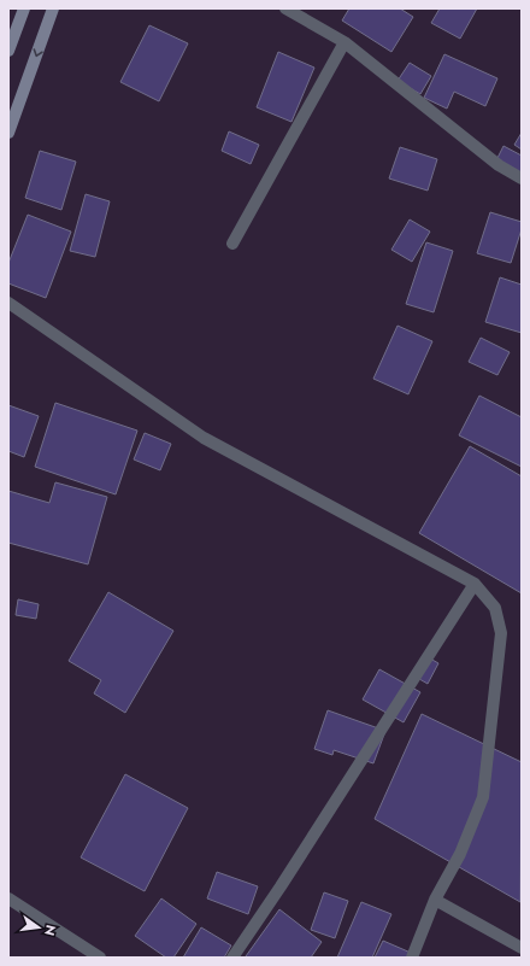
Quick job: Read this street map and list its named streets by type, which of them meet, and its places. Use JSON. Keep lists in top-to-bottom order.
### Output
{
  "north": "right"
}
